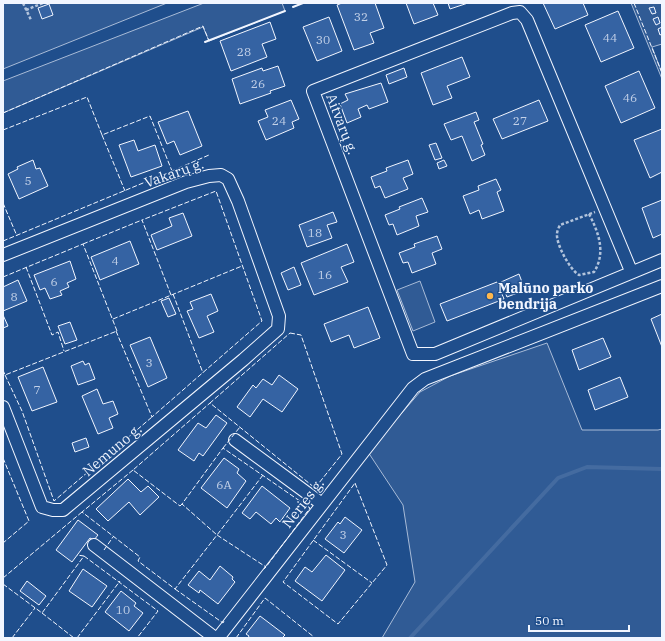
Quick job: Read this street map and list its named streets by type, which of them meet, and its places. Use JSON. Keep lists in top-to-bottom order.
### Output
{
  "streets": {
    "street": [
      "Aitvarų g.",
      "Vakarų g.",
      "Nemuno g.",
      "Neries g."
    ]
  },
  "crossings": [
    ["Vakarų g.", "Nemuno g."]
  ],
  "places": ["Malūno parko bendrija"],
  "house_numbers": [
    "32",
    "44",
    "30",
    "28",
    "26",
    "46",
    "24",
    "27",
    "5",
    "18",
    "4",
    "16",
    "6",
    "8",
    "3",
    "7",
    "6A",
    "3",
    "10"
  ],
  "scale_bar": "50 m"
}
